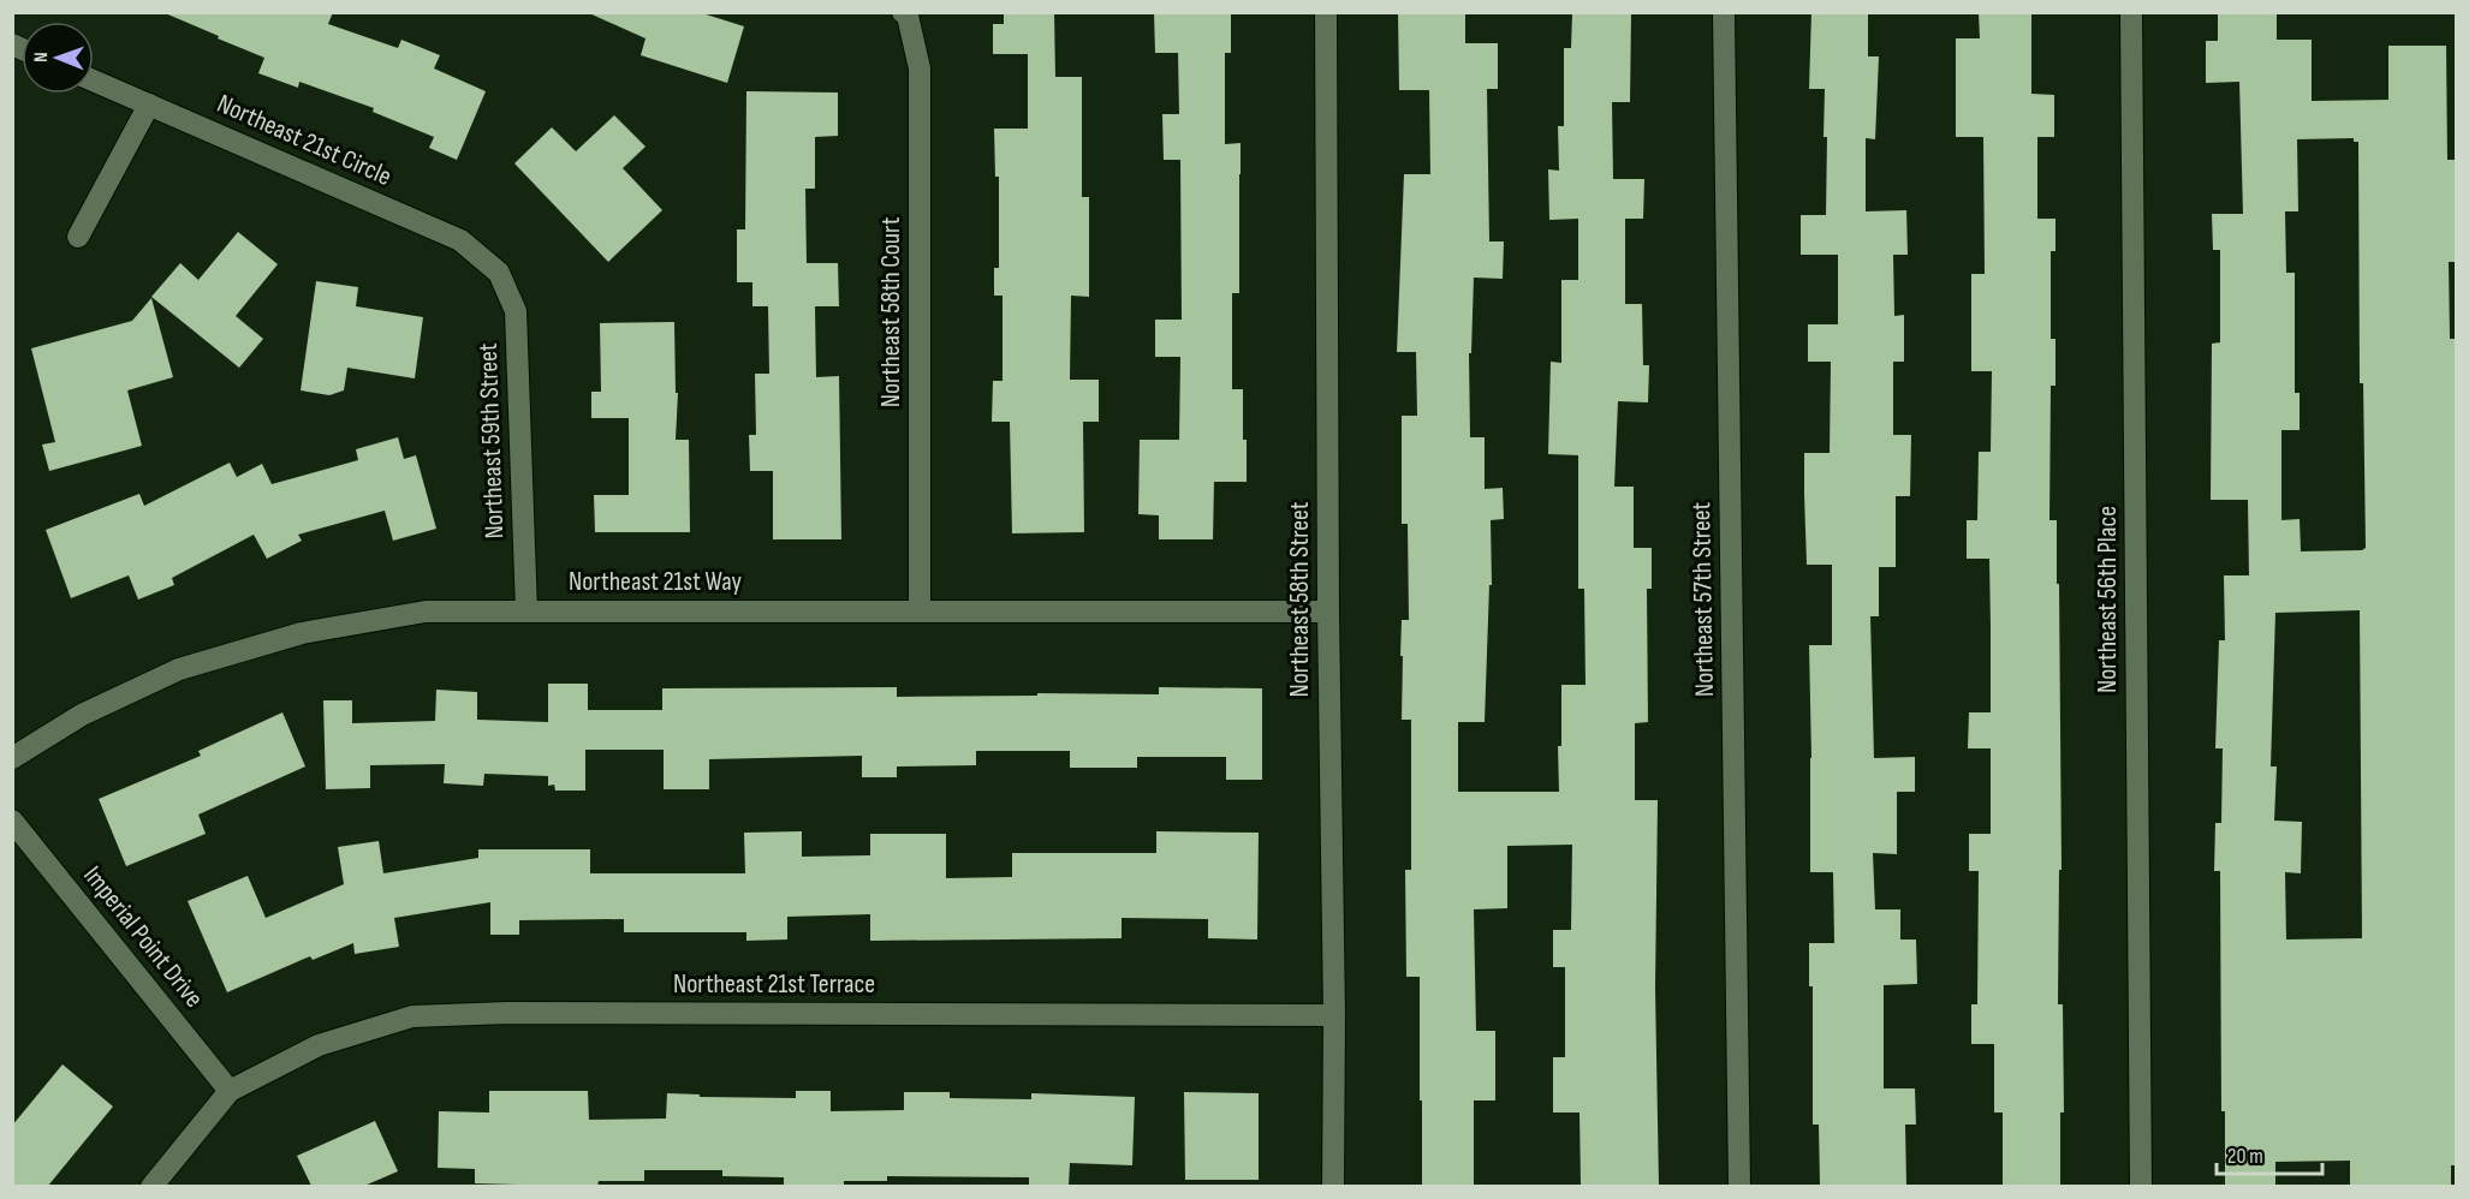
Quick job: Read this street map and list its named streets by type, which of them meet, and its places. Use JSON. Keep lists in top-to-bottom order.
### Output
{
  "streets": {
    "street": [
      "Northeast 21st Circle",
      "Northeast 58th Court",
      "Northeast 59th Street",
      "Northeast 21st Way",
      "Northeast 58th Street",
      "Northeast 57th Street",
      "Northeast 56th Place",
      "Imperial Point Drive",
      "Northeast 21st Terrace"
    ]
  },
  "crossings": [
    ["Northeast 21st Circle", "Northeast 59th Street"],
    ["Northeast 58th Court", "Northeast 21st Way"],
    ["Northeast 59th Street", "Northeast 21st Way"],
    ["Northeast 21st Way", "Northeast 58th Street"],
    ["Northeast 58th Street", "Northeast 21st Terrace"],
    ["Imperial Point Drive", "Northeast 21st Terrace"]
  ],
  "scale_bar": "20 m",
  "north": "left"
}
